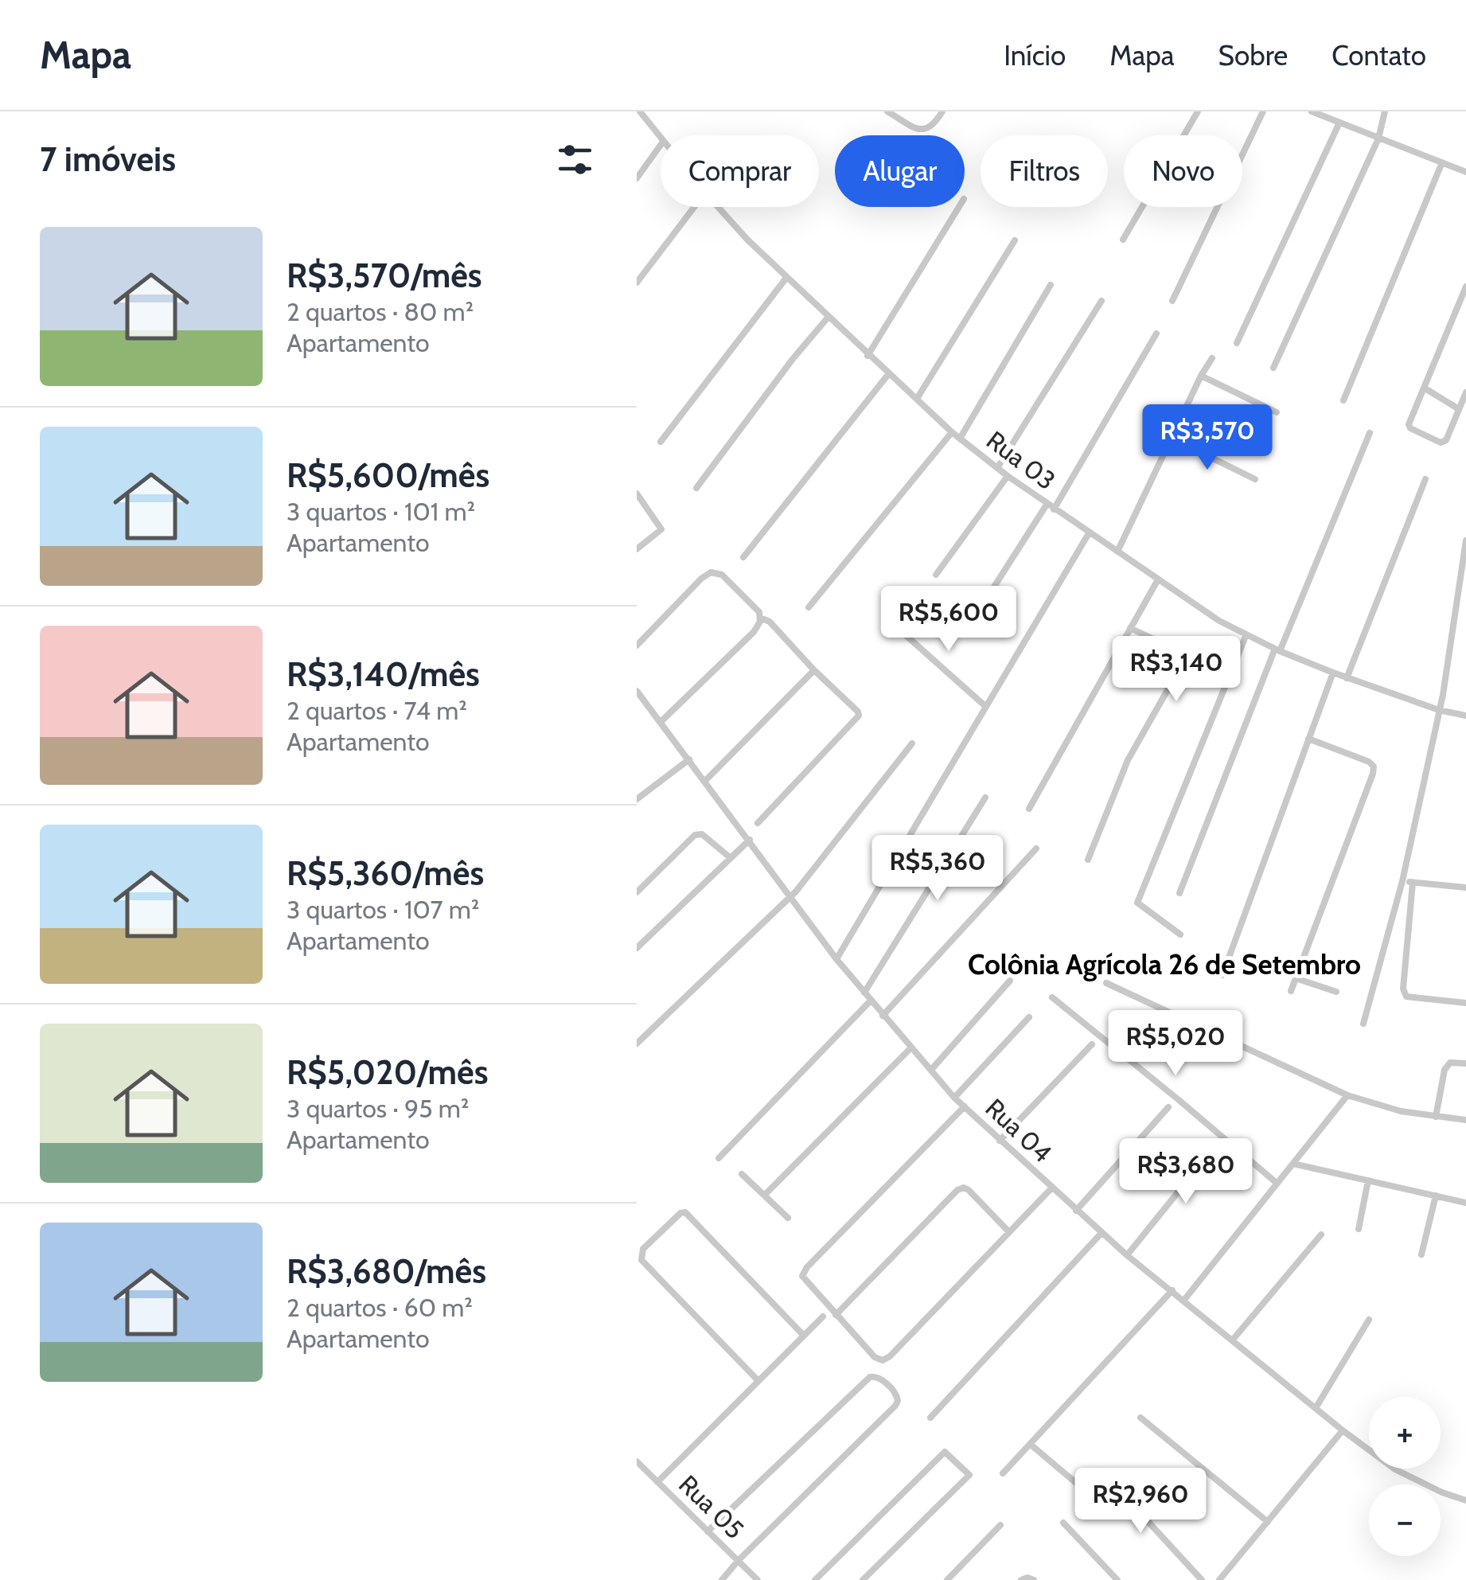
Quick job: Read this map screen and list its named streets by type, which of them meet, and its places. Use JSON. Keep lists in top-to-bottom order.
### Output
{
  "streets": {
    "street": ["Rua 03", "Rua 04", "Rua 05"]
  },
  "districts": ["Colônia Agrícola 26 de Setembro"],
  "page": {
    "header": "Mapa",
    "nav": [
      "Início",
      "Mapa",
      "Sobre",
      "Contato"
    ],
    "heading": "7 imóveis",
    "chip": [
      "Comprar",
      "Alugar",
      "Filtros",
      "Novo"
    ],
    "list": [
      {
        "name": "R$3,570/mês",
        "note": "2 quartos · 80 m² · Apartamento"
      },
      {
        "name": "R$5,600/mês",
        "note": "3 quartos · 101 m² · Apartamento"
      },
      {
        "name": "R$3,140/mês",
        "note": "2 quartos · 74 m² · Apartamento"
      },
      {
        "name": "R$5,360/mês",
        "note": "3 quartos · 107 m² · Apartamento"
      },
      {
        "name": "R$5,020/mês",
        "note": "3 quartos · 95 m² · Apartamento"
      },
      {
        "name": "R$3,680/mês",
        "note": "2 quartos · 60 m² · Apartamento"
      }
    ],
    "price": [
      "R$3,570",
      "R$5,600",
      "R$3,140",
      "R$5,360",
      "R$5,020",
      "R$3,680",
      "R$2,960"
    ],
    "map_buttons": ["+", "−"]
  }
}
